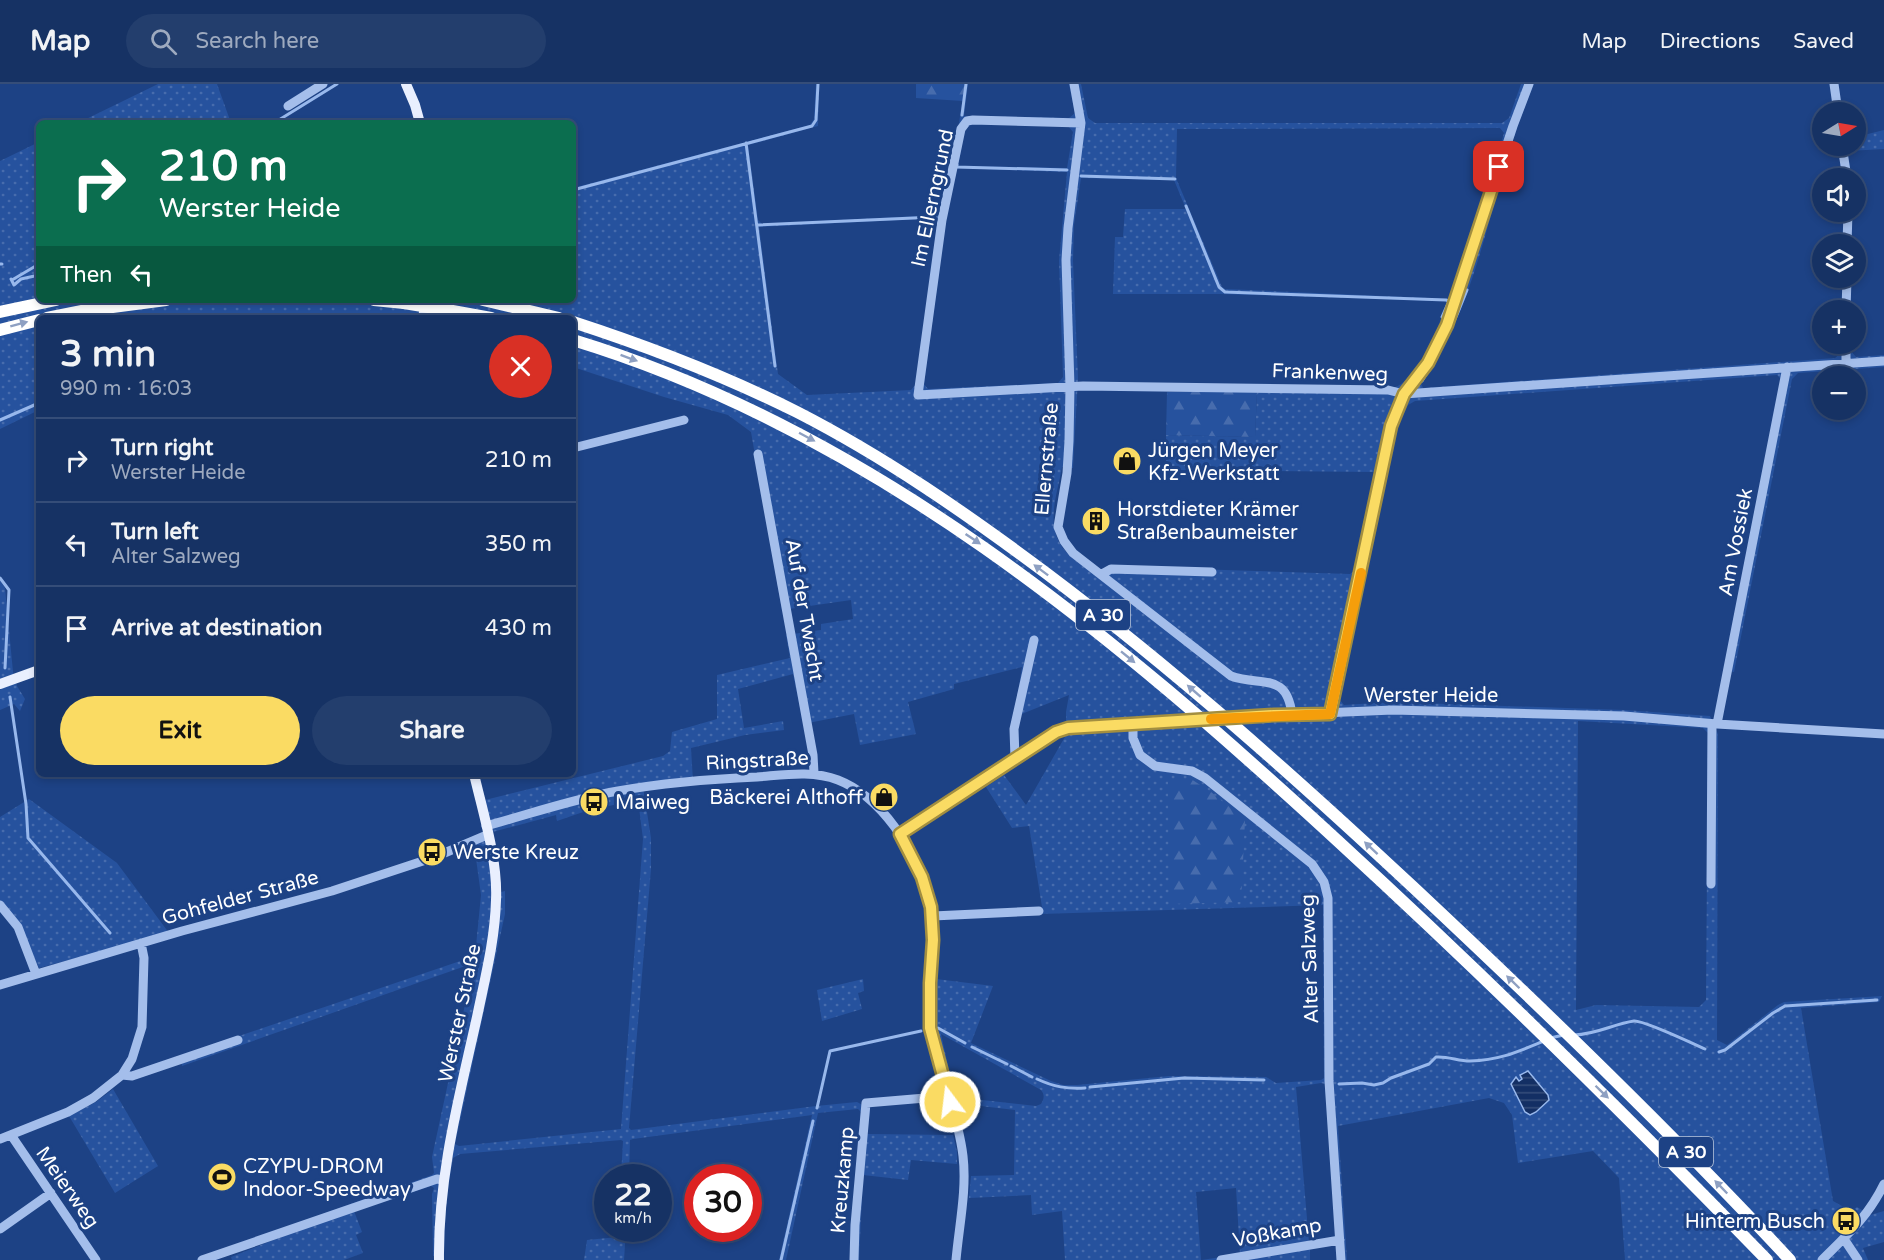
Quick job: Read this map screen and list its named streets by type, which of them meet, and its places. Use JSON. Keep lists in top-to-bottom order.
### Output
{
  "streets": {
    "highway": ["A 30"],
    "main road": ["Werster Straße"],
    "street": [
      "Im Ellerngrund",
      "Frankenweg",
      "Ellernstraße",
      "Am Vossiek",
      "Auf der Twacht",
      "Werster Heide",
      "Ringstraße",
      "Gohfelder Straße",
      "Alter Salzweg",
      "Kreuzkamp",
      "Meierweg",
      "Voßkamp"
    ]
  },
  "crossings": [
    ["Im Ellerngrund", "Frankenweg"],
    ["Im Ellerngrund", "Ellernstraße"],
    ["Frankenweg", "Ellernstraße"],
    ["Frankenweg", "Am Vossiek"],
    ["Ellernstraße", "Werster Heide"],
    ["Am Vossiek", "Werster Heide"],
    ["Auf der Twacht", "Ringstraße"],
    ["Werster Heide", "Ringstraße"],
    ["Werster Heide", "Alter Salzweg"],
    ["Ringstraße", "Gohfelder Straße"],
    ["Ringstraße", "Werster Straße"],
    ["Ringstraße", "Kreuzkamp"],
    ["Gohfelder Straße", "Werster Straße"],
    ["Alter Salzweg", "Voßkamp"]
  ],
  "places": {
    "shop": ["Jürgen Meyer Kfz-Werkstatt", "Bäckerei Althoff"],
    "building": ["Horstdieter Krämer Straßenbaumeister"],
    "bus stop": ["Maiweg", "Werste Kreuz", "Hinterm Busch"],
    "sports": ["CZYPU-DROM Indoor-Speedway"]
  },
  "north": "right",
  "page": {
    "header": "Map",
    "search": "Search here",
    "nav": ["Map", "Directions", "Saved"],
    "map_buttons": ["+", "−"],
    "turn": ["210 m", "Werster Heide"],
    "then": "Then",
    "heading": ["3 min", "990 m · 16:03"],
    "list": [
      {
        "name": "Turn right",
        "note": "Werster Heide",
        "value": "210 m"
      },
      {
        "name": "Turn left",
        "note": "Alter Salzweg",
        "value": "350 m"
      },
      {
        "name": "Arrive at destination",
        "value": "430 m"
      }
    ],
    "buttons": ["Exit", "Share"],
    "speed": "22 km/h",
    "limit": "30"
  }
}
